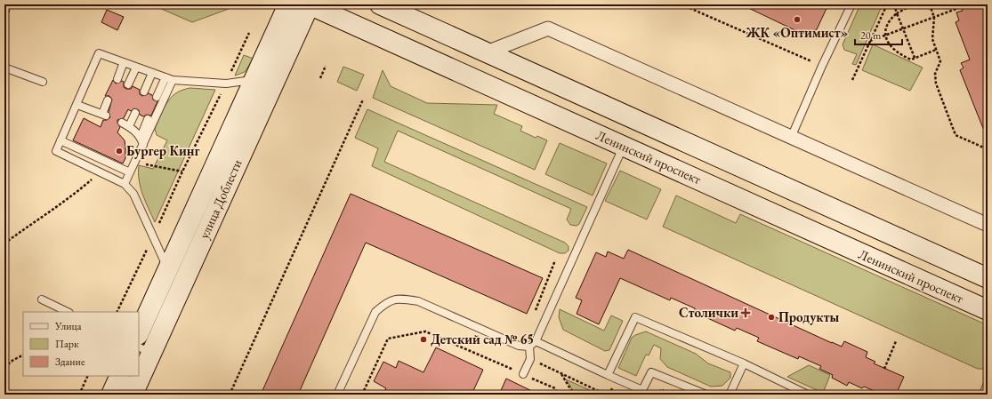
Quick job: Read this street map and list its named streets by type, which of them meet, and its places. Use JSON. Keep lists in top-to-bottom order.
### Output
{
  "streets": {
    "main road": ["Ленинский проспект", "улица Доблести"]
  },
  "crossings": [
    ["Ленинский проспект", "улица Доблести"]
  ],
  "places": {
    "other": [
      "ЖК «Оптимист»",
      "Бургер Кинг",
      "Продукты",
      "Детский сад № 65"
    ],
    "health": ["Столички"]
  },
  "legend": ["Улица", "Парк", "Здание"],
  "scale_bar": "20 m"
}
